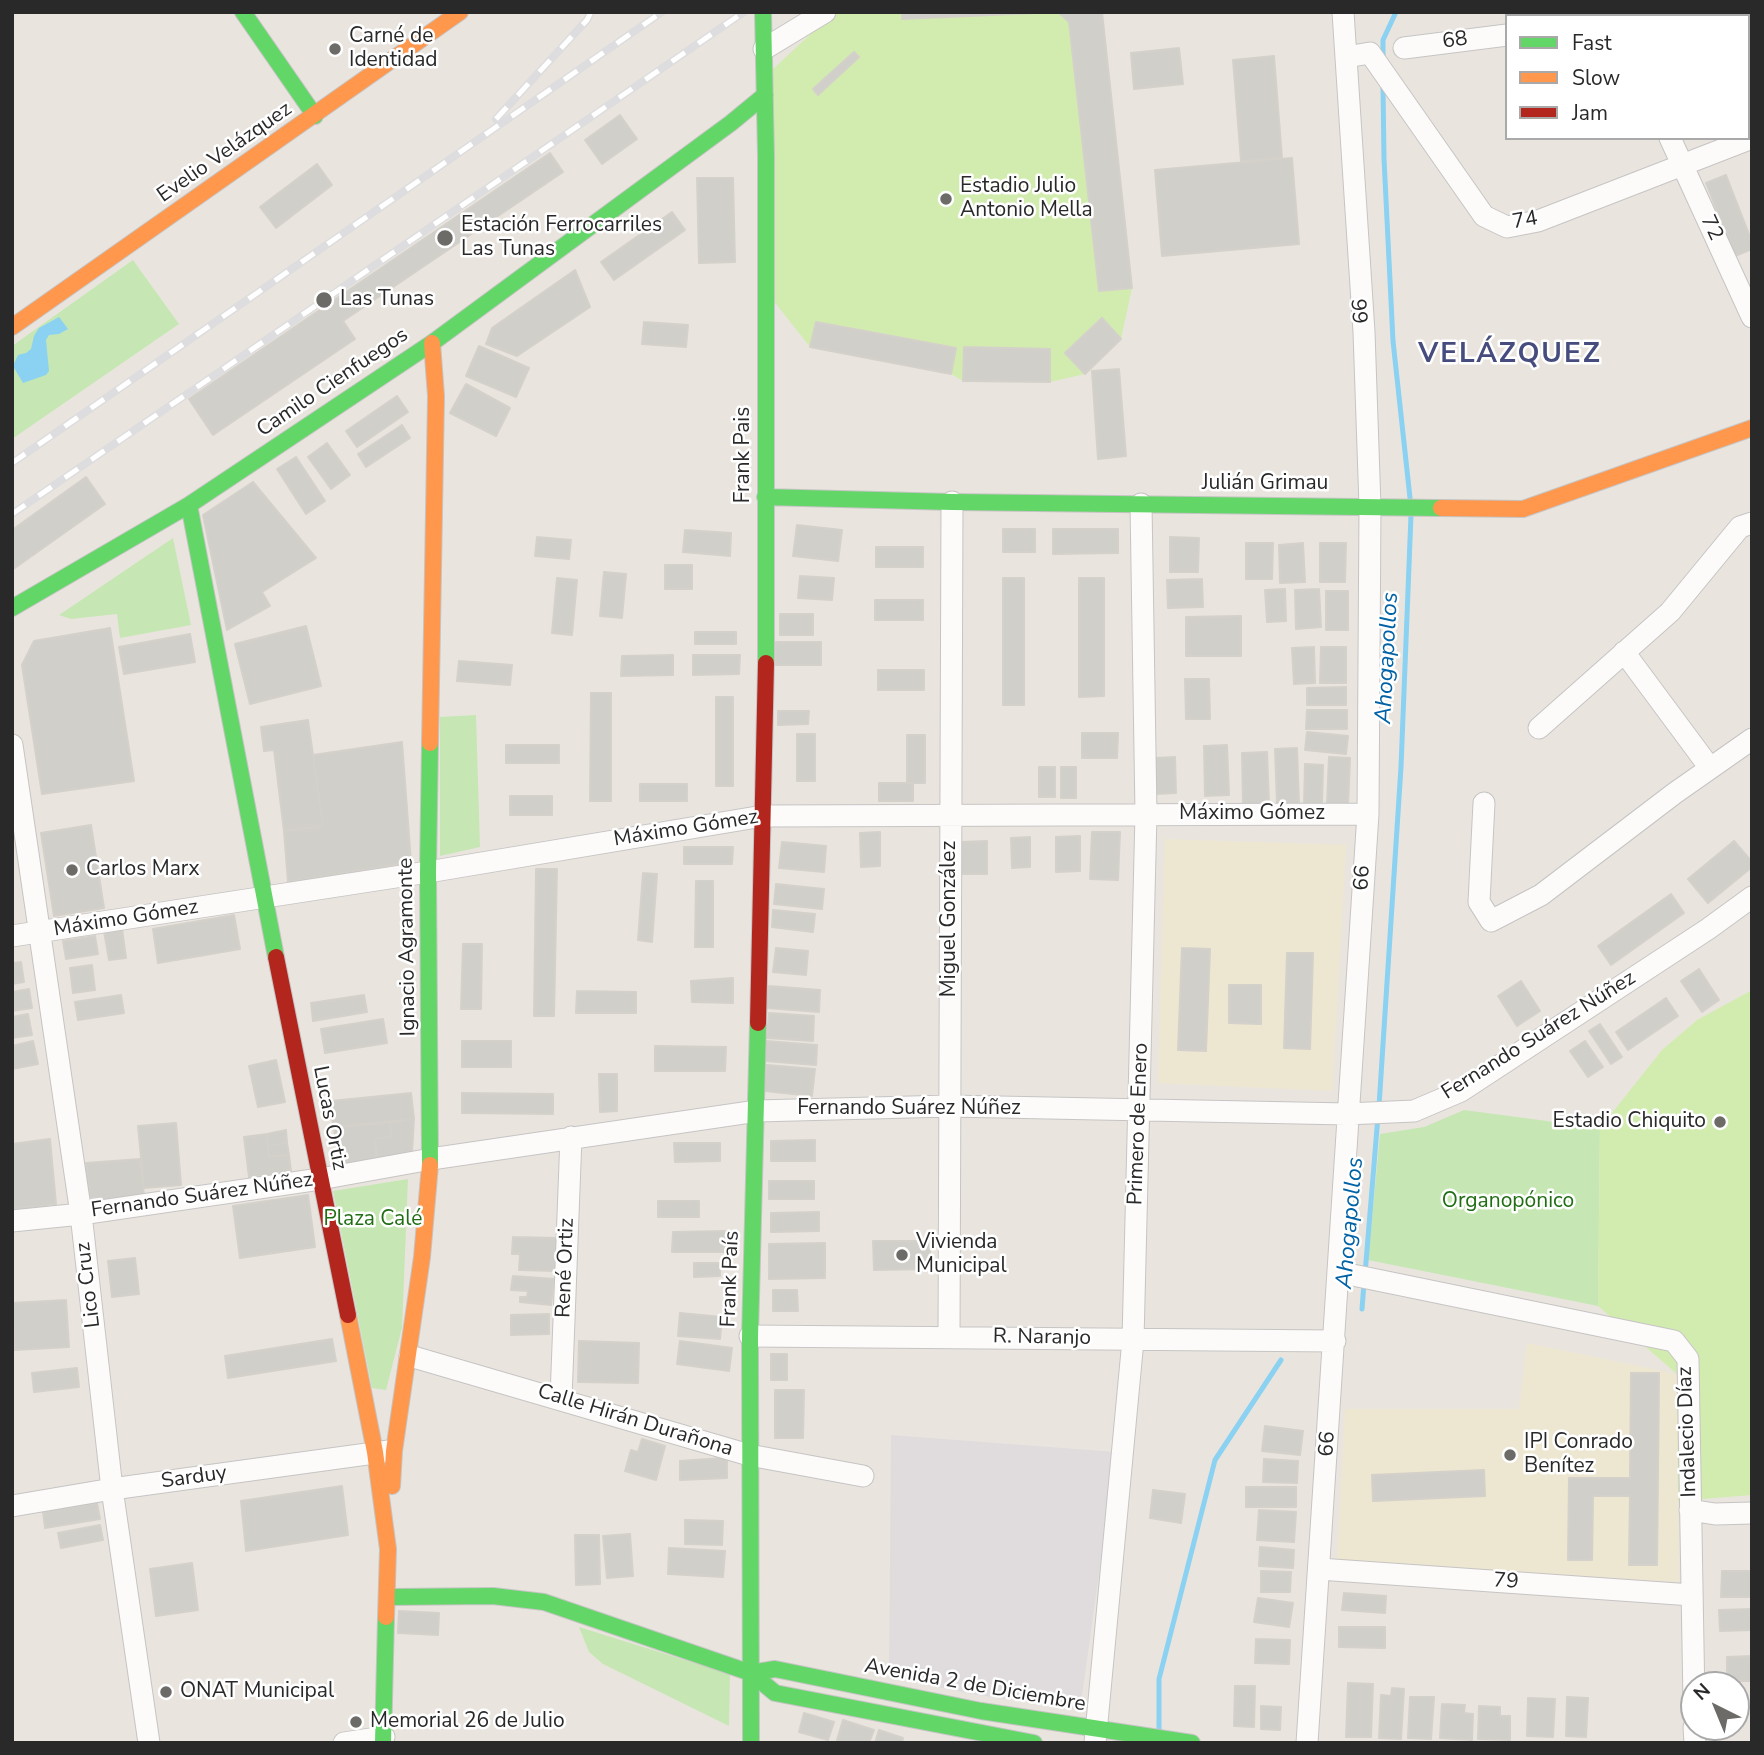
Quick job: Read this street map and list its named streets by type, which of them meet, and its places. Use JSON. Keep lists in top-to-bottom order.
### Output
{
  "streets": {
    "main road": [
      "Evelio Velázquez",
      "Camilo Cienfuegos",
      "Frank Pais",
      "Julián Grimau",
      "Ignacio Agramonte",
      "Lucas Ortiz",
      "Frank País",
      "Avenida 2 de Diciembre"
    ],
    "street": [
      "68",
      "74",
      "72",
      "66",
      "Máximo Gómez",
      "Miguel González",
      "Fernando Suárez Núñez",
      "Primero de Enero",
      "René Ortiz",
      "Lico Cruz",
      "R. Naranjo",
      "Calle Hirán Durañona",
      "Indalecio Díaz",
      "Sarduy",
      "79"
    ]
  },
  "crossings": [
    ["74", "72"],
    ["74", "66"],
    ["66", "Julián Grimau"],
    ["66", "Máximo Gómez"],
    ["66", "Fernando Suárez Núñez"],
    ["66", "R. Naranjo"],
    ["66", "Indalecio Díaz"],
    ["66", "79"],
    ["Camilo Cienfuegos", "Frank Pais"],
    ["Camilo Cienfuegos", "Ignacio Agramonte"],
    ["Camilo Cienfuegos", "Lucas Ortiz"],
    ["Frank Pais", "Julián Grimau"],
    ["Frank Pais", "Máximo Gómez"],
    ["Frank Pais", "Frank País"],
    ["Julián Grimau", "Miguel González"],
    ["Julián Grimau", "Primero de Enero"],
    ["Máximo Gómez", "Miguel González"],
    ["Máximo Gómez", "Ignacio Agramonte"],
    ["Máximo Gómez", "Lucas Ortiz"],
    ["Máximo Gómez", "Primero de Enero"],
    ["Máximo Gómez", "Frank País"],
    ["Máximo Gómez", "Lico Cruz"],
    ["Miguel González", "Fernando Suárez Núñez"],
    ["Miguel González", "R. Naranjo"],
    ["Ignacio Agramonte", "Fernando Suárez Núñez"],
    ["Ignacio Agramonte", "Lucas Ortiz"],
    ["Ignacio Agramonte", "Calle Hirán Durañona"],
    ["Ignacio Agramonte", "Sarduy"],
    ["Fernando Suárez Núñez", "Lucas Ortiz"],
    ["Fernando Suárez Núñez", "Primero de Enero"],
    ["Fernando Suárez Núñez", "René Ortiz"],
    ["Fernando Suárez Núñez", "Frank País"],
    ["Fernando Suárez Núñez", "Lico Cruz"],
    ["Lucas Ortiz", "Sarduy"],
    ["Lucas Ortiz", "Avenida 2 de Diciembre"],
    ["Primero de Enero", "R. Naranjo"],
    ["Primero de Enero", "Avenida 2 de Diciembre"],
    ["René Ortiz", "Calle Hirán Durañona"],
    ["Frank País", "R. Naranjo"],
    ["Frank País", "Calle Hirán Durañona"],
    ["Frank País", "Avenida 2 de Diciembre"],
    ["Lico Cruz", "Sarduy"],
    ["Indalecio Díaz", "79"]
  ],
  "districts": ["VELÁZQUEZ"],
  "water": ["Ahogapollos"],
  "parks": ["Organopónico", "Plaza Calé"],
  "places": [
    "Carné de Identidad",
    "Estadio Julio Antonio Mella",
    "Estación Ferrocarriles Las Tunas",
    "Las Tunas",
    "Carlos Marx",
    "Estadio Chiquito",
    "Vivienda Municipal",
    "IPI Conrado Benítez",
    "ONAT Municipal",
    "Memorial 26 de Julio"
  ],
  "legend": ["Fast", "Slow", "Jam"],
  "north": "top left"
}
